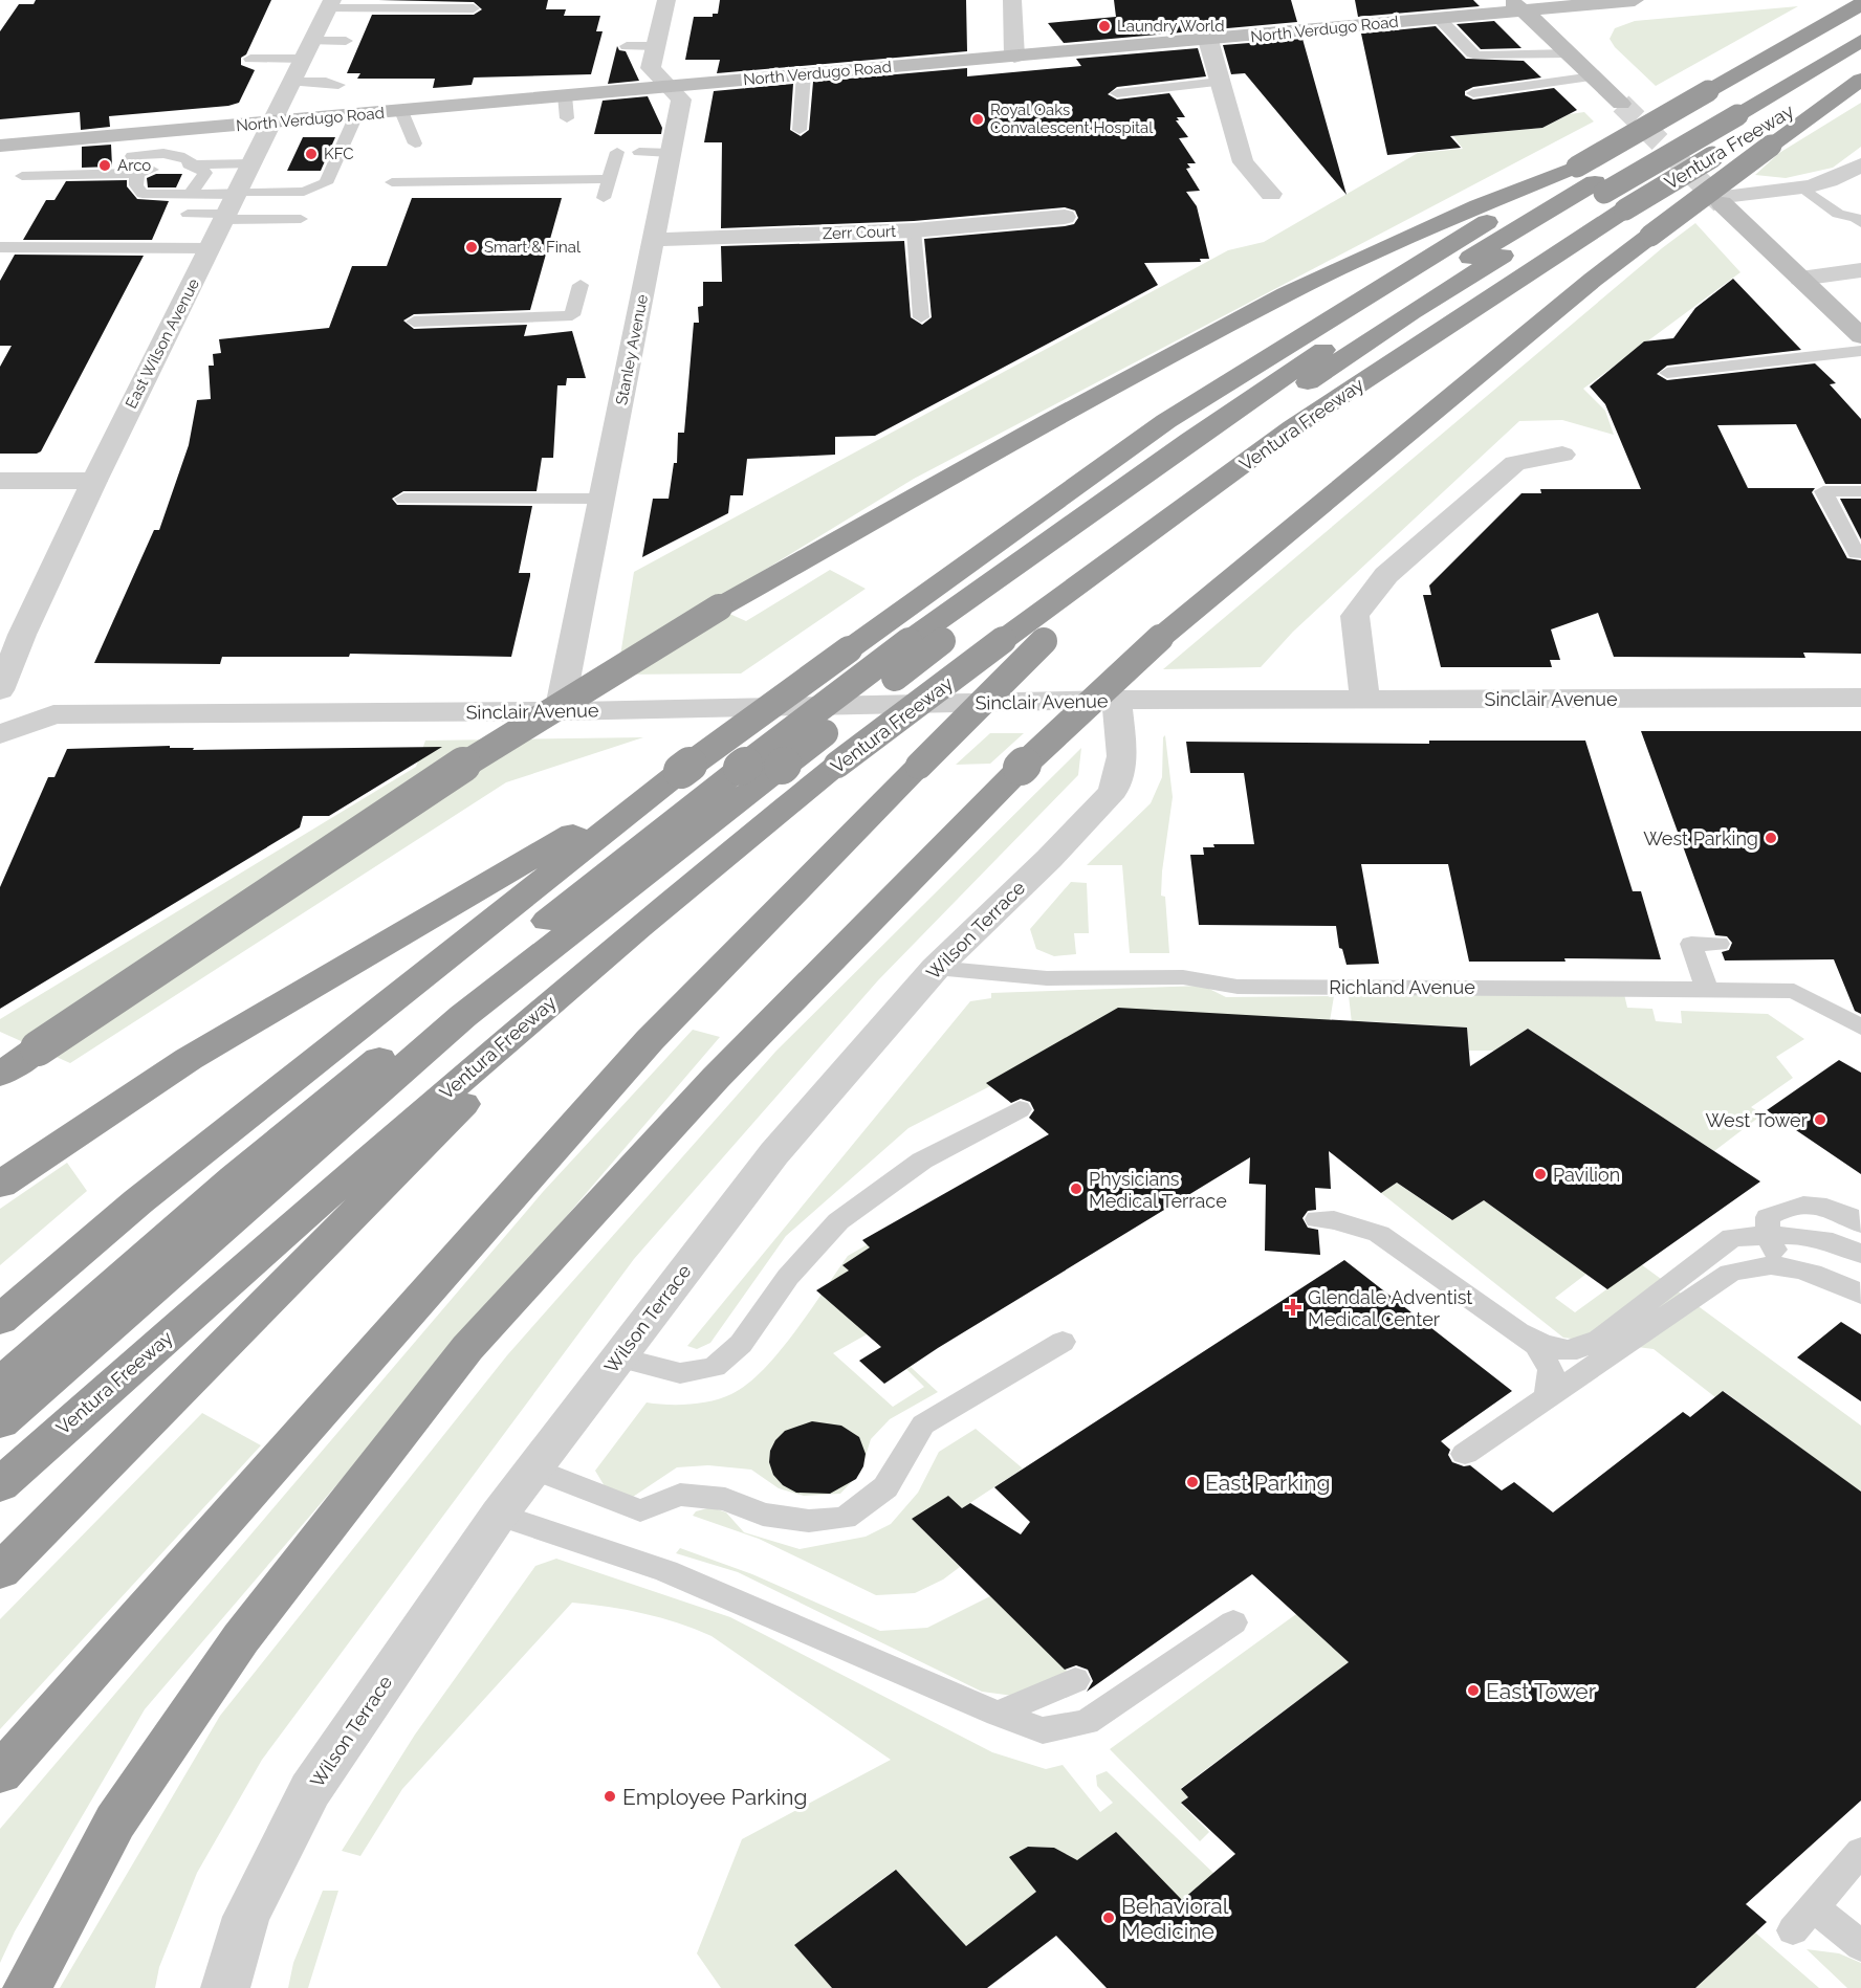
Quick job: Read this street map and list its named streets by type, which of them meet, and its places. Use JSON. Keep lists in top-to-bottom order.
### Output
{
  "streets": {
    "highway": ["Ventura Freeway"],
    "main road": ["North Verdugo Road"],
    "street": [
      "Zerr Court",
      "East Wilson Avenue",
      "Stanley Avenue",
      "Sinclair Avenue",
      "Wilson Terrace"
    ],
    "lane": ["Richland Avenue"]
  },
  "crossings": [
    ["North Verdugo Road", "East Wilson Avenue"],
    ["North Verdugo Road", "Stanley Avenue"],
    ["Zerr Court", "Stanley Avenue"],
    ["Stanley Avenue", "Sinclair Avenue"],
    ["Sinclair Avenue", "Wilson Terrace"],
    ["Wilson Terrace", "Richland Avenue"]
  ],
  "places": {
    "other": [
      "Laundry World",
      "Royal Oaks Convalescent Hospital",
      "KFC",
      "Arco",
      "Smart & Final",
      "West Parking",
      "West Tower",
      "Pavilion",
      "Physicians Medical Terrace",
      "East Parking",
      "East Tower",
      "Employee Parking",
      "Behavioral Medicine"
    ],
    "health": ["Glendale Adventist Medical Center"]
  }
}
